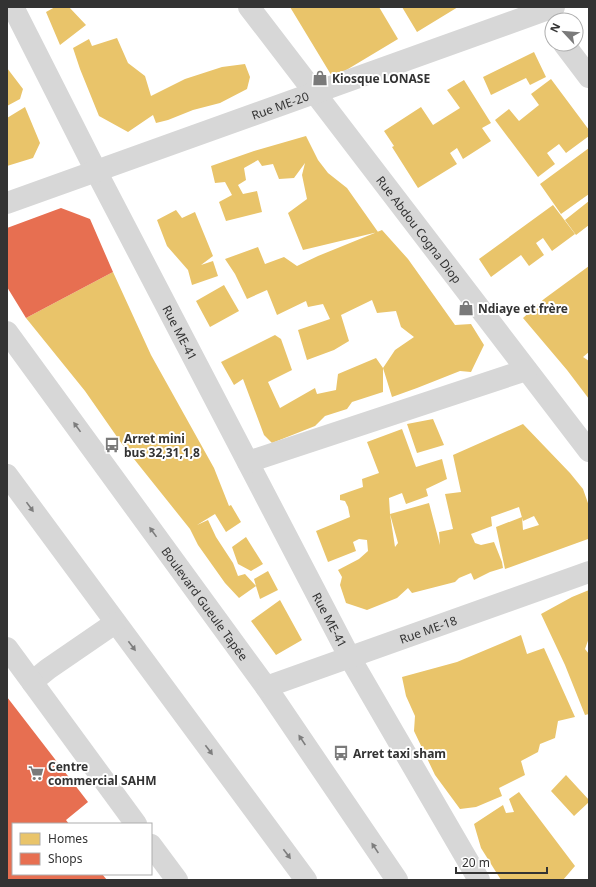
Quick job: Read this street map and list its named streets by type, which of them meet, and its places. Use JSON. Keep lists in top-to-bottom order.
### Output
{
  "streets": {
    "street": [
      "Rue ME-20",
      "Rue Abdou Cogna Diop",
      "Rue ME-41",
      "Boulevard Gueule Tapée",
      "Rue ME-18"
    ]
  },
  "crossings": [
    ["Rue ME-20", "Rue Abdou Cogna Diop"],
    ["Rue ME-20", "Rue ME-41"],
    ["Rue ME-41", "Rue ME-18"],
    ["Boulevard Gueule Tapée", "Rue ME-18"]
  ],
  "places": {
    "shop": ["Kiosque LONASE", "Ndiaye et frère"],
    "bus stop": ["Arret mini bus 32,31,1,8", "Arret taxi sham"],
    "supermarket": ["Centre commercial SAHM"]
  },
  "legend": ["Homes", "Shops"],
  "scale_bar": "20 m",
  "north": "top left"
}
